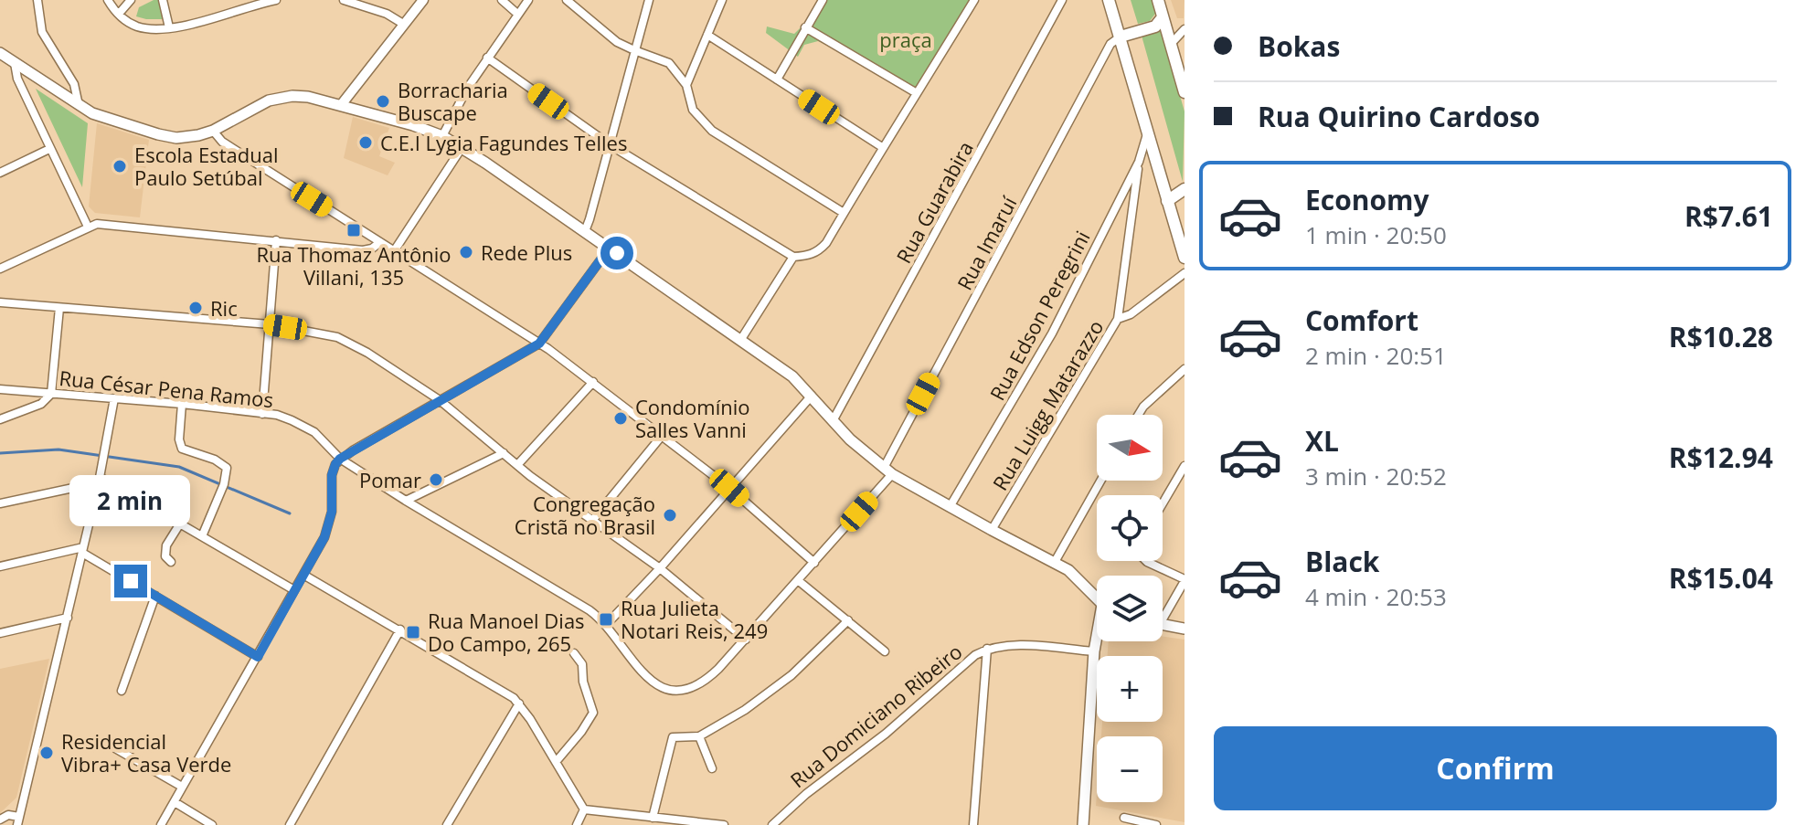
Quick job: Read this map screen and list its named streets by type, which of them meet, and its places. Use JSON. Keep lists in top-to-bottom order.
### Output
{
  "streets": {
    "street": [
      "Rua Guarabira",
      "Rua Imaruí",
      "Rua Edson Peregrini",
      "Rua César Pena Ramos",
      "Rua Luigg Matarazzo",
      "Rua Domiciano Ribeiro"
    ]
  },
  "crossings": [
    ["Rua Imaruí", "Rua César Pena Ramos"],
    ["Rua Edson Peregrini", "Rua Luigg Matarazzo"]
  ],
  "parks": ["praça"],
  "places": {
    "other": [
      "Borracharia Buscape",
      "C.E.I Lygia Fagundes Telles",
      "Escola Estadual Paulo Setúbal",
      "Rede Plus",
      "Ric",
      "Condomínio Salles Vanni",
      "Pomar",
      "Congregação Cristã no Brasil",
      "Residencial Vibra+ Casa Verde"
    ],
    "transit": ["Rua Thomaz Antônio Villani, 135", "Rua Julieta Notari Reis, 249", "Rua Manoel Dias Do Campo, 265"]
  },
  "north": "right",
  "page": {
    "banner": ["Bokas", "Rua Quirino Cardoso"],
    "list": [
      {
        "name": "Economy",
        "note": "1 min · 20:50",
        "value": "R$7.61"
      },
      {
        "name": "Comfort",
        "note": "2 min · 20:51",
        "value": "R$10.28"
      },
      {
        "name": "XL",
        "note": "3 min · 20:52",
        "value": "R$12.94"
      },
      {
        "name": "Black",
        "note": "4 min · 20:53",
        "value": "R$15.04"
      }
    ],
    "map_buttons": ["+", "−"],
    "bubble": "2 min",
    "buttons": "Confirm"
  }
}
